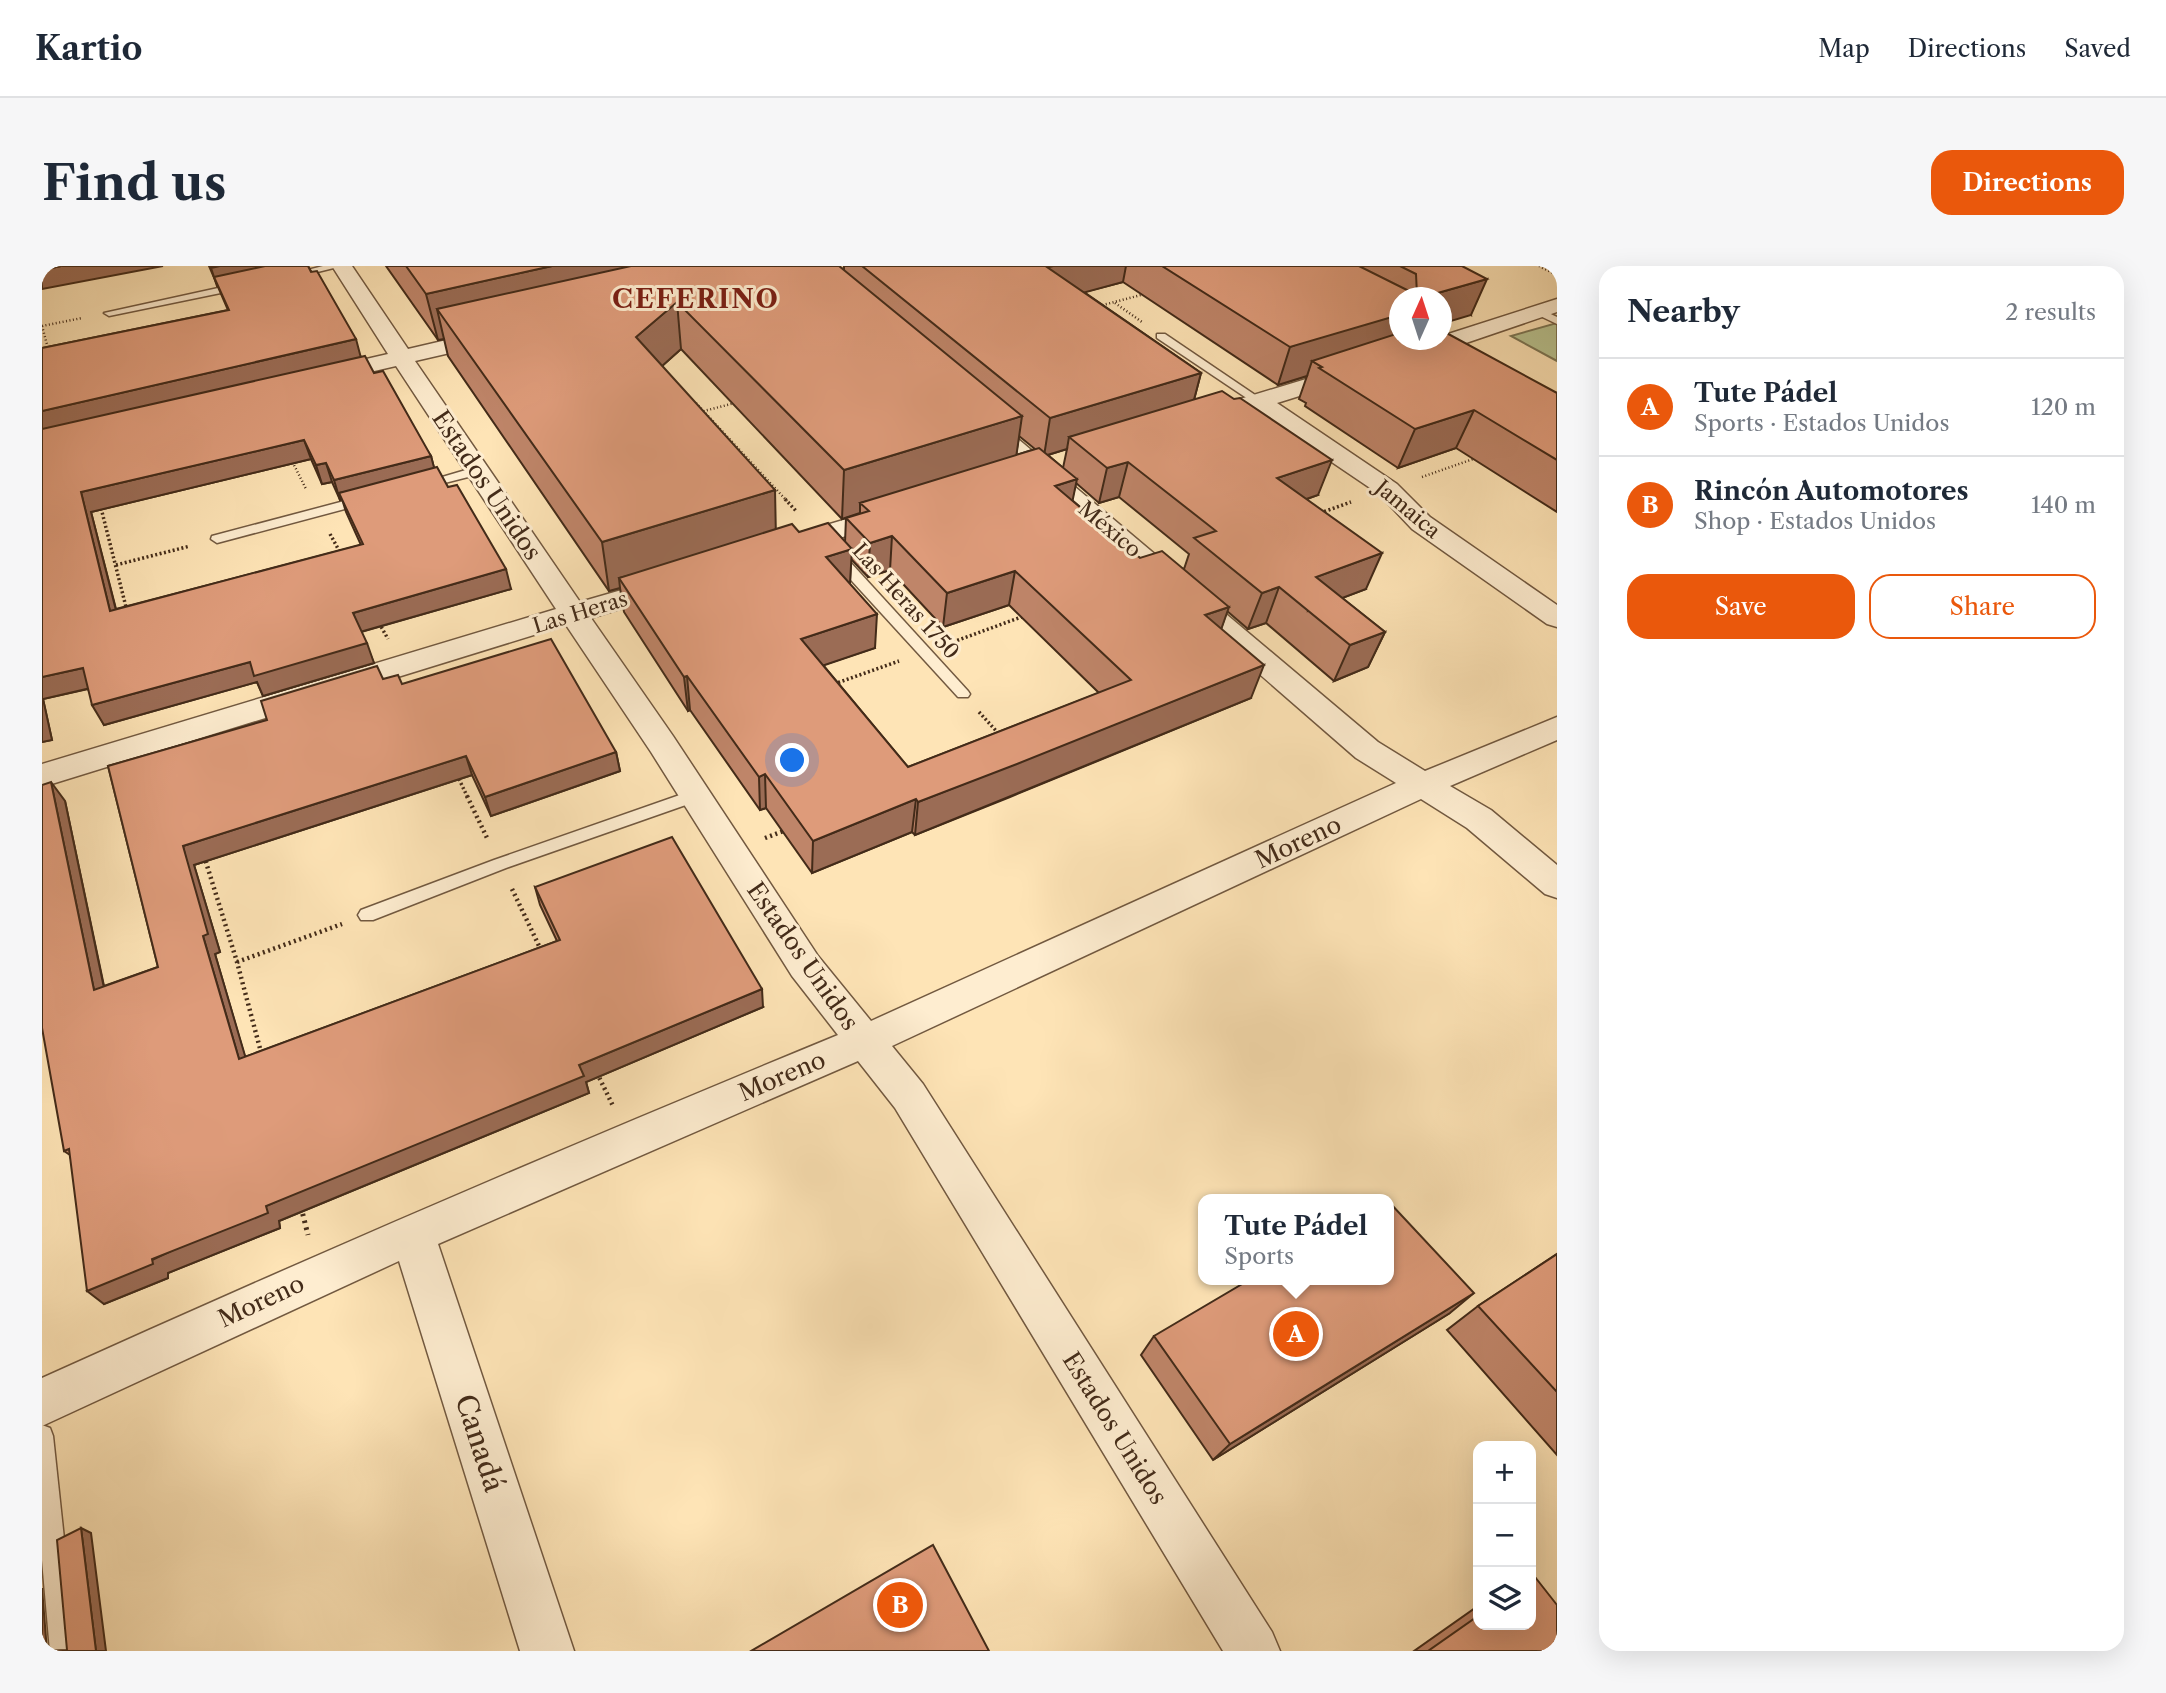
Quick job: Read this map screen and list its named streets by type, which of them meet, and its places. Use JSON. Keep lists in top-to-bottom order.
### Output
{
  "streets": {
    "street": [
      "Estados Unidos",
      "Jamaica",
      "México",
      "Las Heras",
      "Moreno",
      "Canadá"
    ],
    "lane": ["Las Heras 1750"]
  },
  "crossings": [
    ["Estados Unidos", "Las Heras"],
    ["Estados Unidos", "Moreno"],
    ["México", "Moreno"],
    ["Moreno", "Canadá"]
  ],
  "districts": ["CEFERINO"],
  "north": "top",
  "page": {
    "header": "Kartio",
    "nav": ["Map", "Directions", "Saved"],
    "buttons": [
      "Directions",
      ["Save", "Share"]
    ],
    "title": "Find us",
    "heading": ["Nearby", "2 results"],
    "list": [
      {
        "mark": "A",
        "name": "Tute Pádel",
        "note": "Sports · Estados Unidos",
        "value": "120 m"
      },
      {
        "mark": "B",
        "name": "Rincón Automotores",
        "note": "Shop · Estados Unidos",
        "value": "140 m"
      }
    ],
    "popup": ["Tute Pádel", "Sports"],
    "pins": ["A", "B"],
    "map_buttons": ["+", "−"]
  }
}
